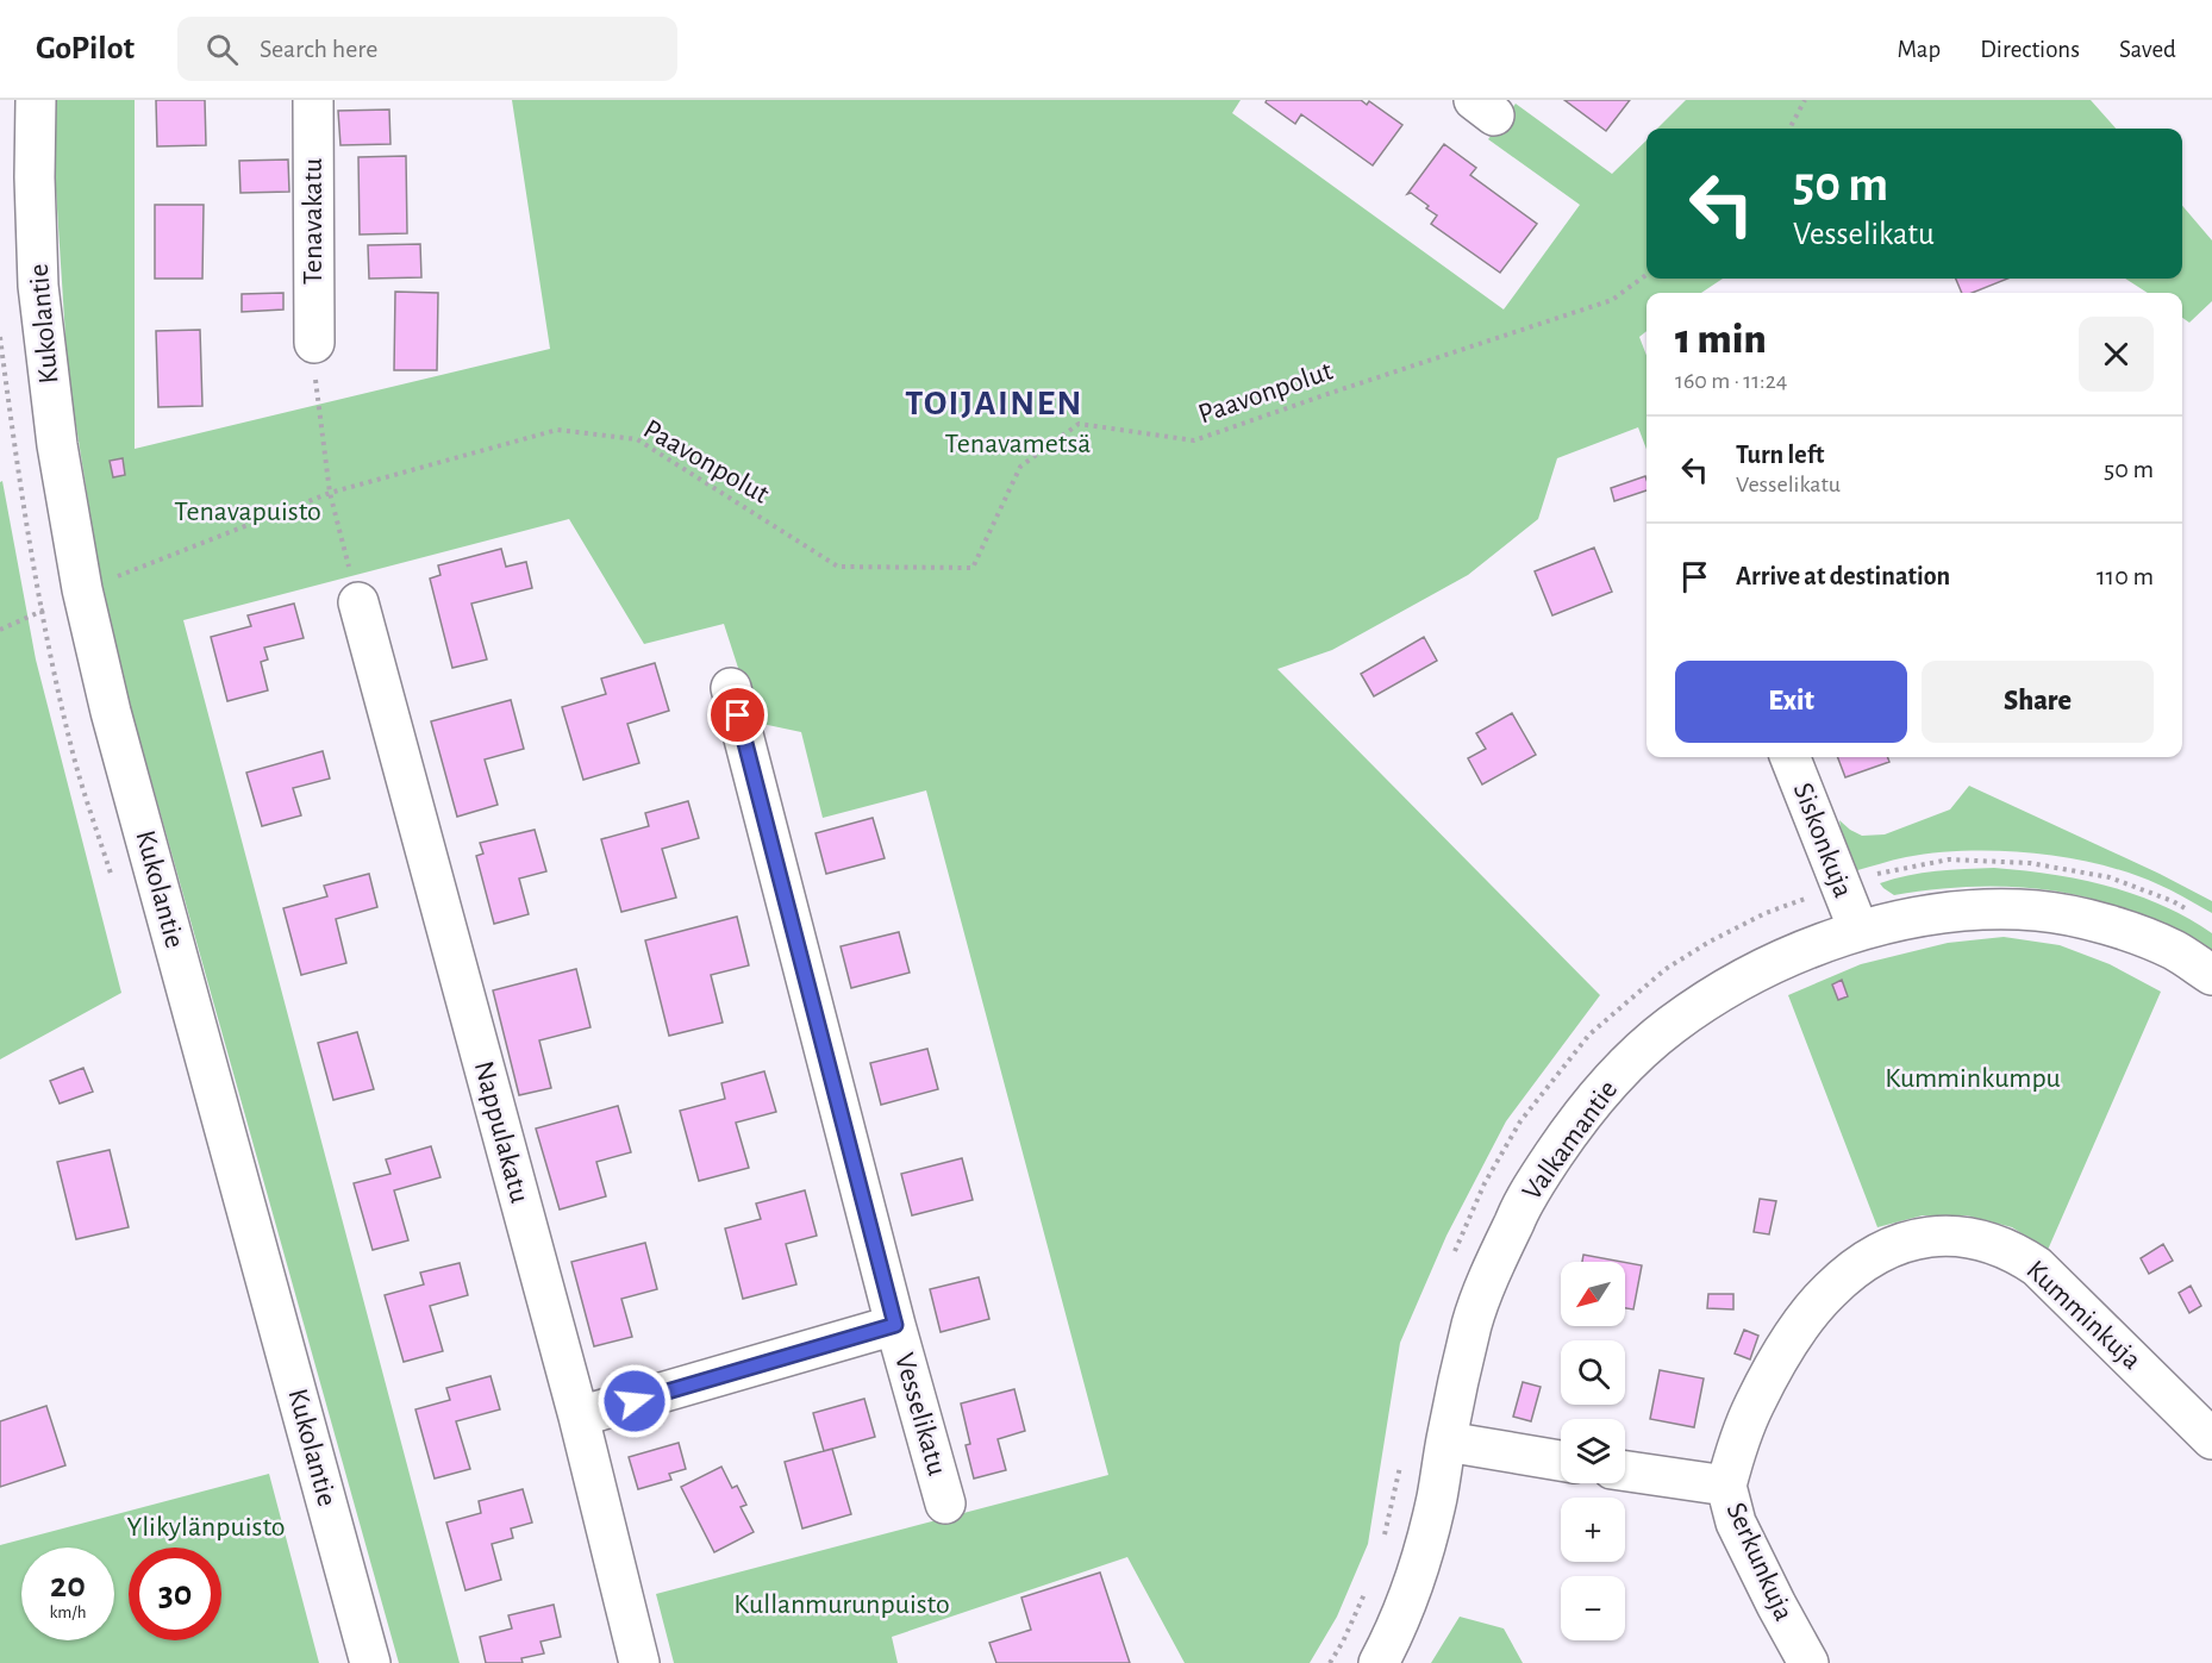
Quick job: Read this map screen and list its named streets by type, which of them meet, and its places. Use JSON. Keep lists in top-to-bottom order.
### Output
{
  "streets": {
    "street": [
      "Tenavakatu",
      "Kukolantie",
      "Siskonkuja",
      "Nappulakatu",
      "Valkamantie",
      "Kumminkuja",
      "Vesselikatu",
      "Serkunkuja"
    ],
    "path": ["Paavonpolut"]
  },
  "crossings": [
    ["Siskonkuja", "Valkamantie"],
    ["Nappulakatu", "Vesselikatu"],
    ["Kumminkuja", "Serkunkuja"]
  ],
  "districts": ["TOIJAINEN"],
  "parks": [
    "Tenavametsä",
    "Tenavapuisto",
    "Kumminkumpu",
    "Ylikylänpuisto",
    "Kullanmurunpuisto"
  ],
  "north": "bottom left",
  "page": {
    "header": "GoPilot",
    "search": "Search here",
    "nav": ["Map", "Directions", "Saved"],
    "turn": ["50 m", "Vesselikatu"],
    "heading": ["1 min", "160 m · 11:24"],
    "list": [
      {
        "name": "Turn left",
        "note": "Vesselikatu",
        "value": "50 m"
      },
      {
        "name": "Arrive at destination",
        "value": "110 m"
      }
    ],
    "buttons": ["Exit", "Share"],
    "map_buttons": ["+", "−"],
    "speed": "20 km/h",
    "limit": "30"
  }
}
